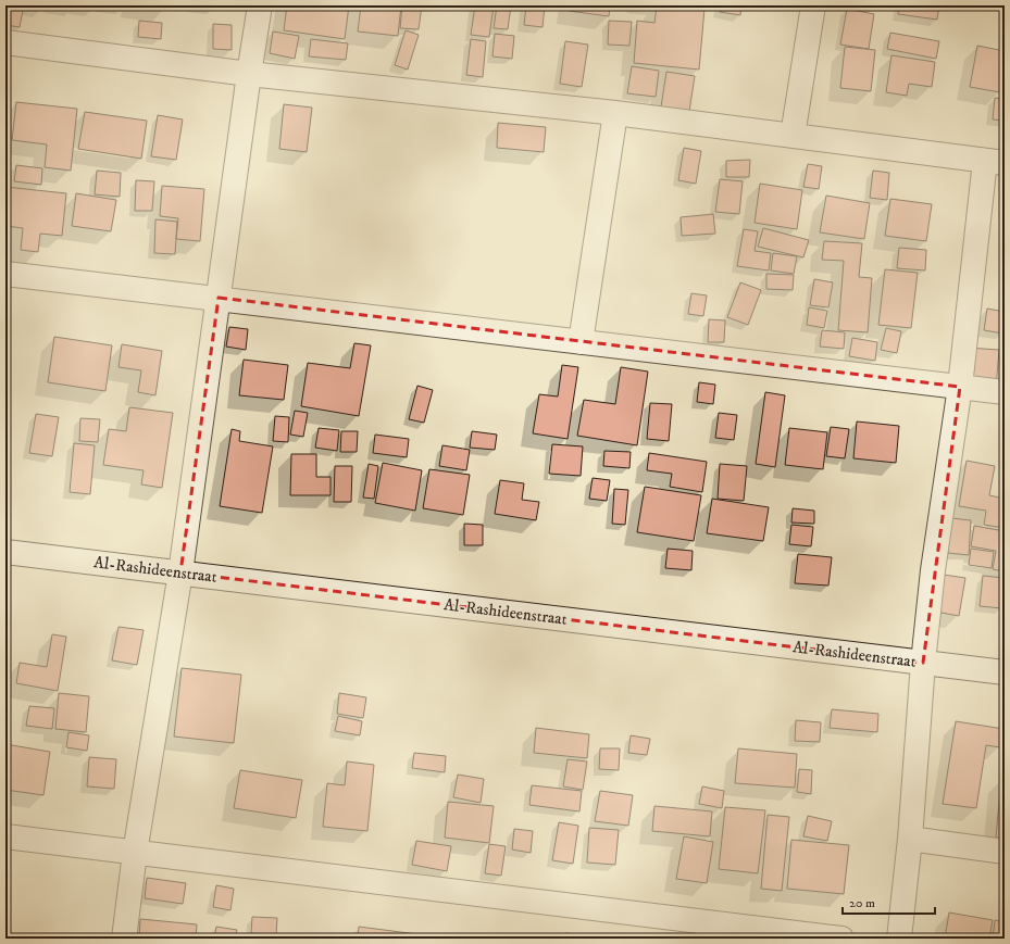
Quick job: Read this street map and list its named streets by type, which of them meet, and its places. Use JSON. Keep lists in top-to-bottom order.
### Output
{
  "streets": {
    "street": ["Al-Rashideenstraat"]
  },
  "scale_bar": "20 m"
}
